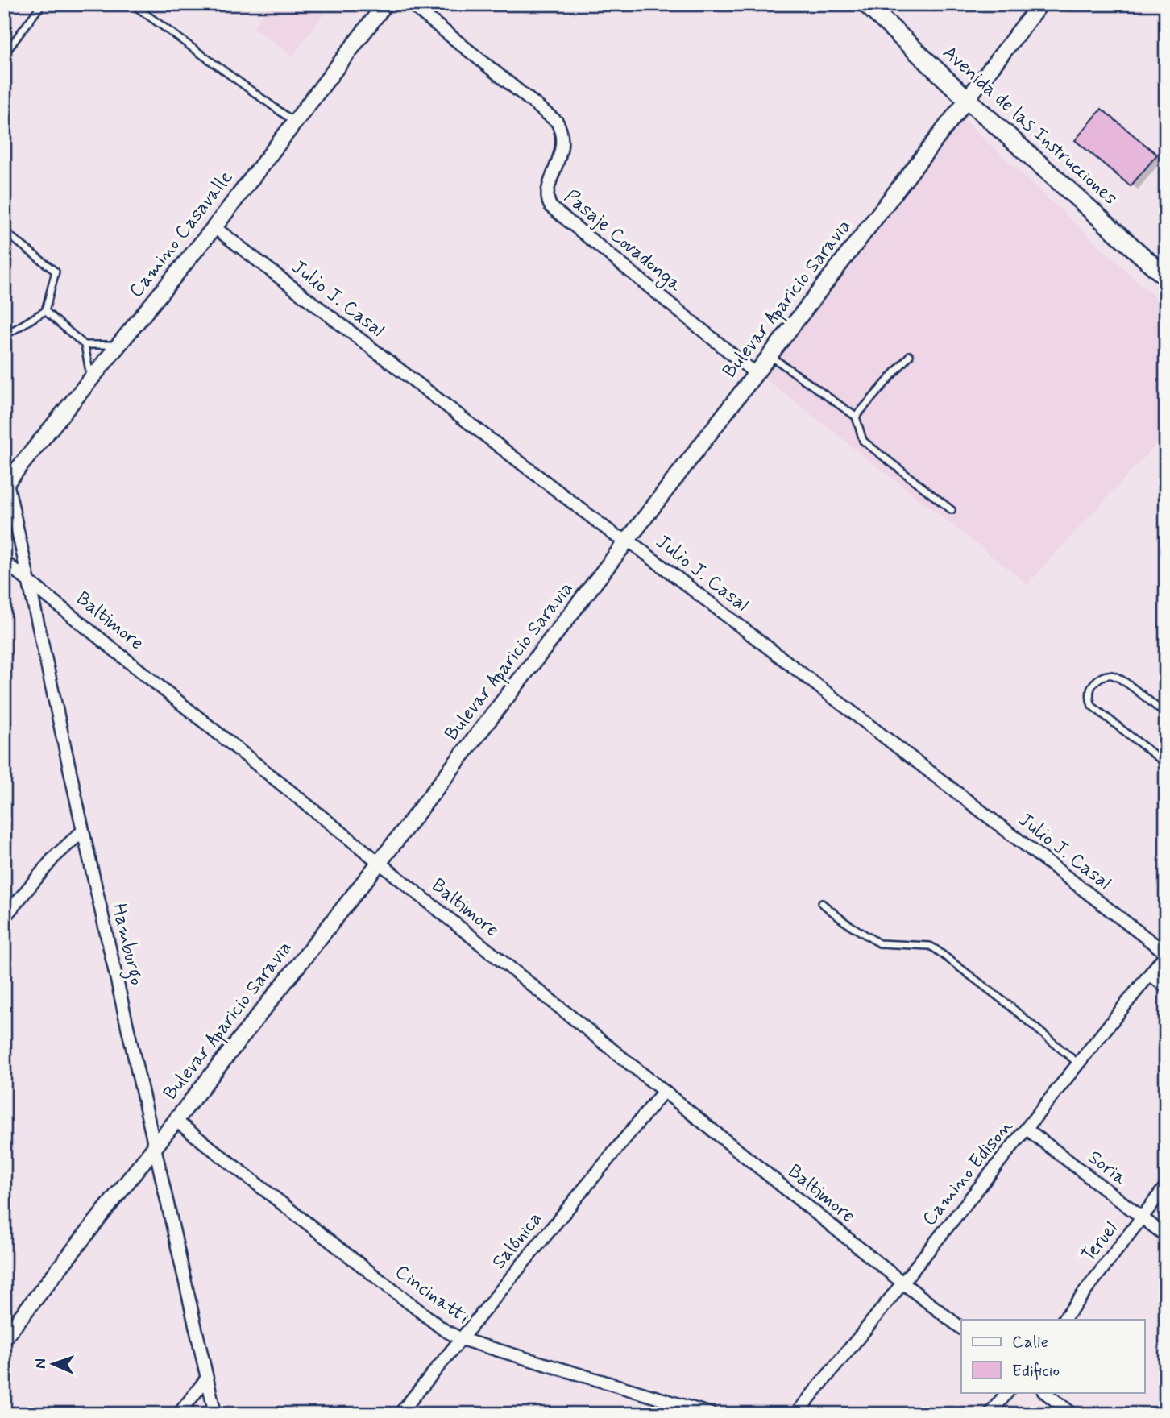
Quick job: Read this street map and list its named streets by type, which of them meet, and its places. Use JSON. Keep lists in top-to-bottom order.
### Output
{
  "streets": {
    "main road": ["Avenida de las Instrucciones"],
    "street": [
      "Camino Casavalle",
      "Pasaje Covadonga",
      "Julio J. Casal",
      "Bulevar Aparicio Saravia",
      "Baltimore",
      "Hamburgo",
      "Soria",
      "Camino Edison",
      "Salónica",
      "Teruel",
      "Cincinatti"
    ]
  },
  "crossings": [
    ["Avenida de las Instrucciones", "Bulevar Aparicio Saravia"],
    ["Camino Casavalle", "Julio J. Casal"],
    ["Camino Casavalle", "Hamburgo"],
    ["Pasaje Covadonga", "Bulevar Aparicio Saravia"],
    ["Julio J. Casal", "Bulevar Aparicio Saravia"],
    ["Julio J. Casal", "Camino Edison"],
    ["Bulevar Aparicio Saravia", "Baltimore"],
    ["Bulevar Aparicio Saravia", "Hamburgo"],
    ["Bulevar Aparicio Saravia", "Cincinatti"],
    ["Baltimore", "Hamburgo"],
    ["Baltimore", "Camino Edison"],
    ["Baltimore", "Salónica"],
    ["Soria", "Camino Edison"],
    ["Soria", "Teruel"],
    ["Salónica", "Cincinatti"]
  ],
  "legend": ["Calle", "Edificio"],
  "north": "left"
}
